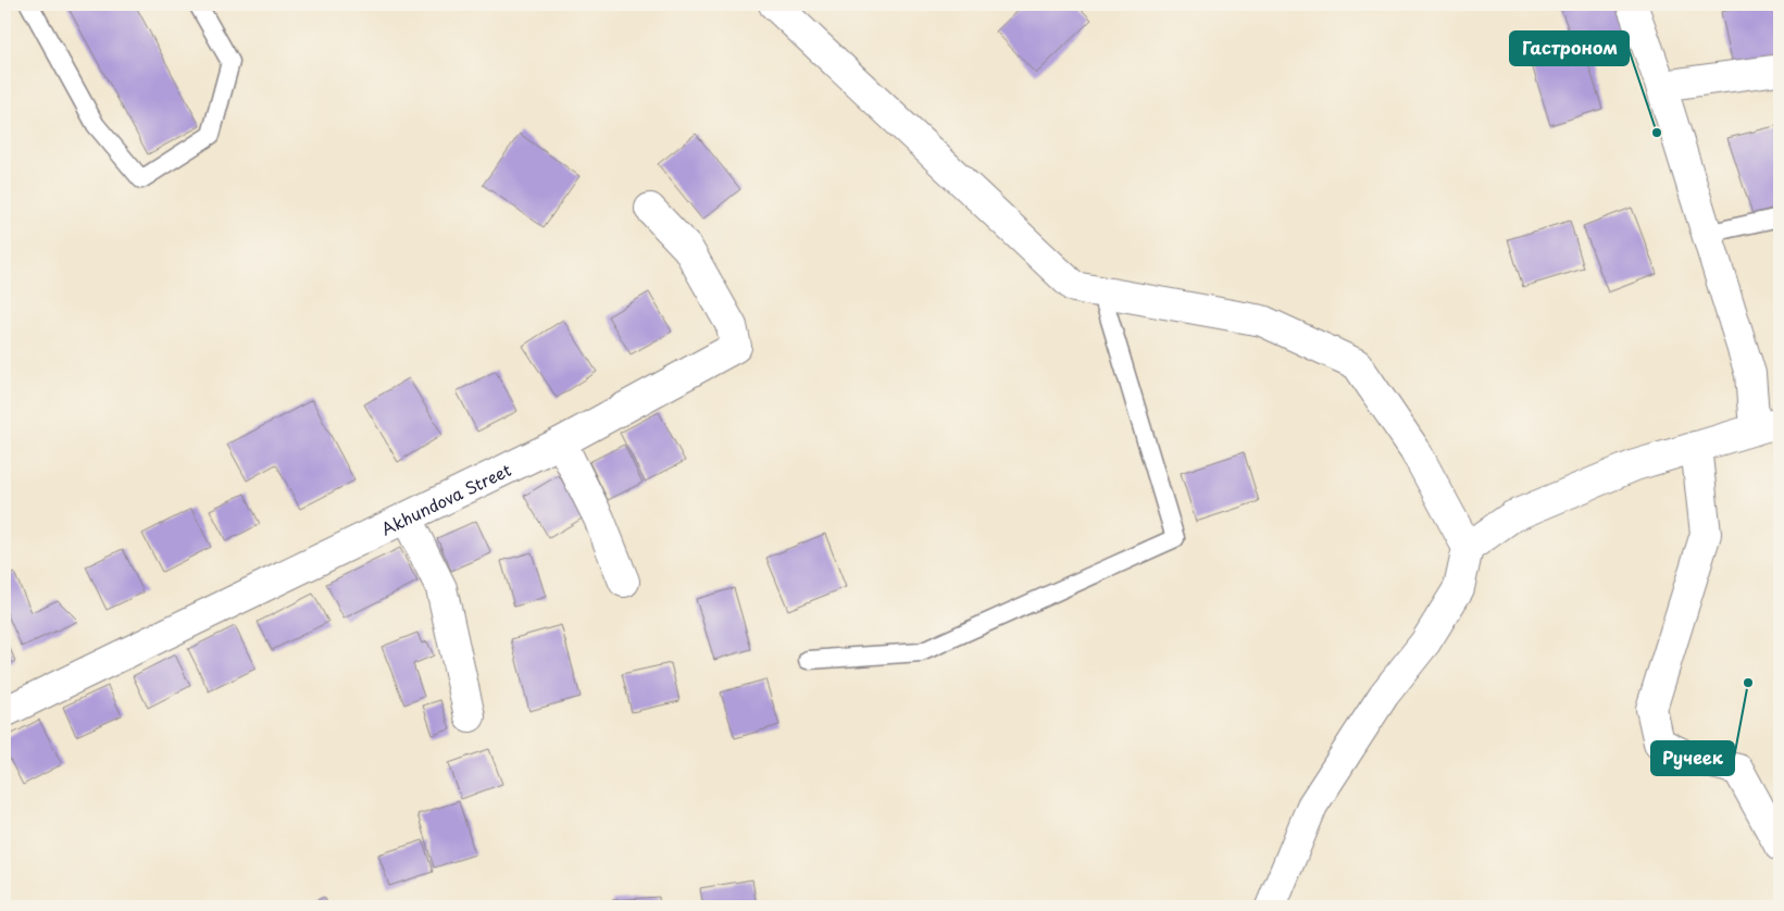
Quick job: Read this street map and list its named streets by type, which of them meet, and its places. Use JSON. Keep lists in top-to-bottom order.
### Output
{
  "streets": {
    "street": ["Akhundova Street"]
  },
  "places": ["Гастроном", "Ручеек"]
}
